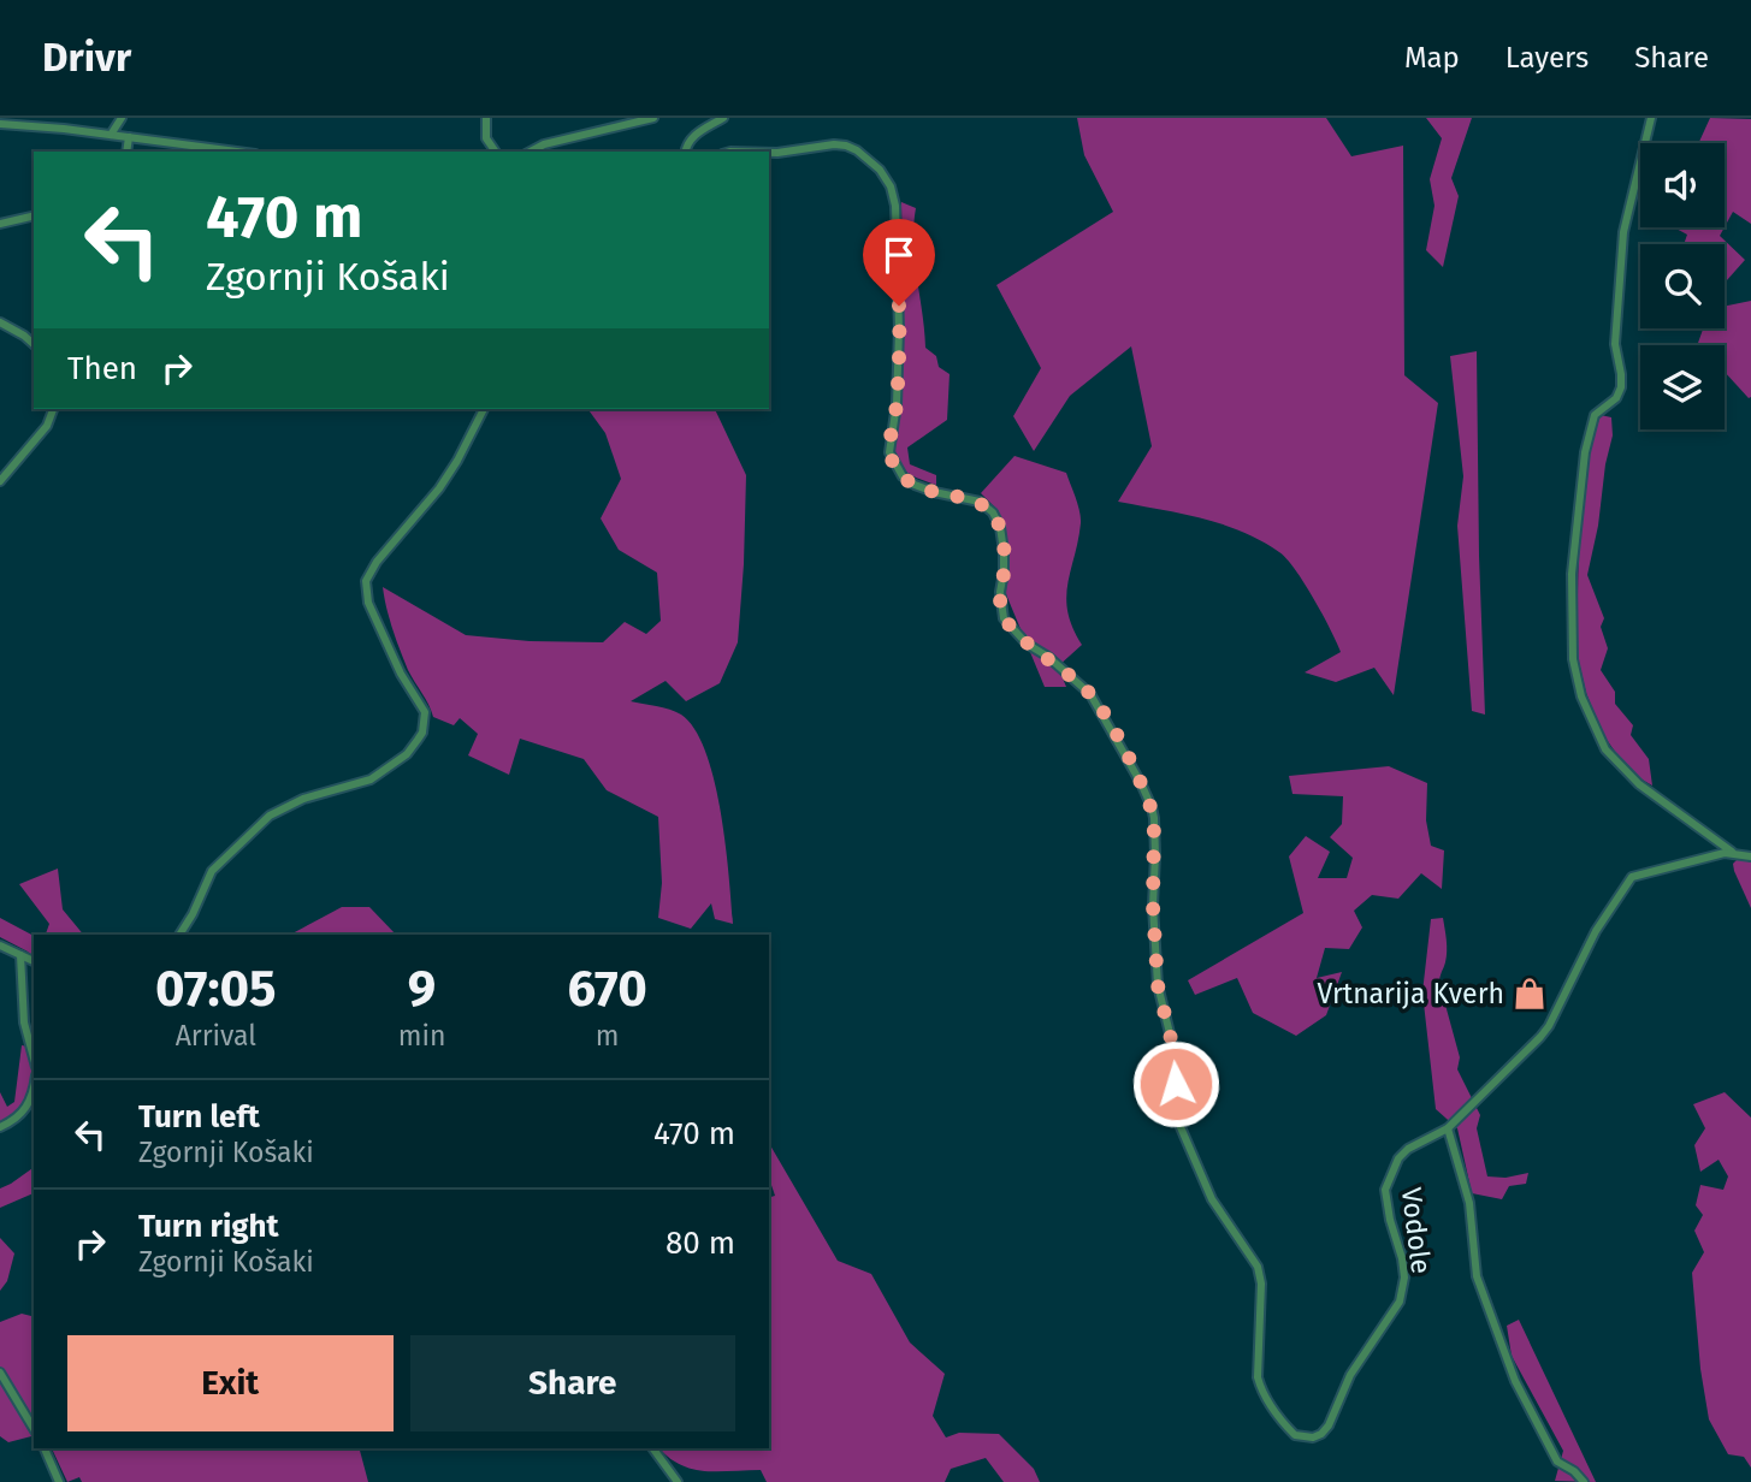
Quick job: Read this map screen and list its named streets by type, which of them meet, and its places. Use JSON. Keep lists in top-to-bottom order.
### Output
{
  "streets": {
    "street": ["Vodole"]
  },
  "places": {
    "shop": ["Vrtnarija Kverh"]
  },
  "page": {
    "header": "Drivr",
    "nav": ["Map", "Layers", "Share"],
    "turn": ["470 m", "Zgornji Košaki"],
    "then": "Then",
    "eta": [
      "07:05",
      "Arrival",
      "9",
      "min",
      "670",
      "m"
    ],
    "list": [
      {
        "name": "Turn left",
        "note": "Zgornji Košaki",
        "value": "470 m"
      },
      {
        "name": "Turn right",
        "note": "Zgornji Košaki",
        "value": "80 m"
      }
    ],
    "buttons": ["Exit", "Share"]
  }
}
